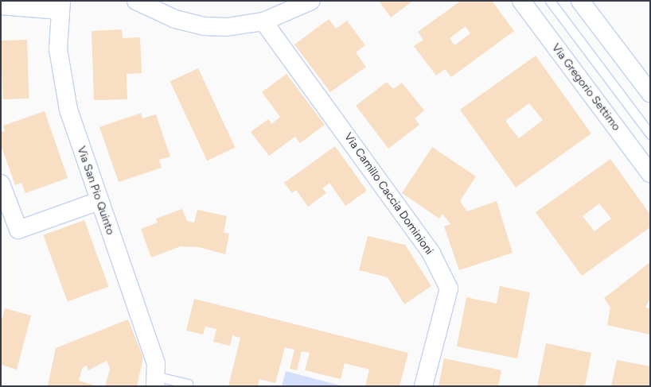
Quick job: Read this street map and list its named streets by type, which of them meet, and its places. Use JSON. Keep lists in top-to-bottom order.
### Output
{
  "streets": {
    "street": ["Via Gregorio Settimo", "Via San Pio Quinto", "Via Camillo Caccia Dominioni"]
  }
}
